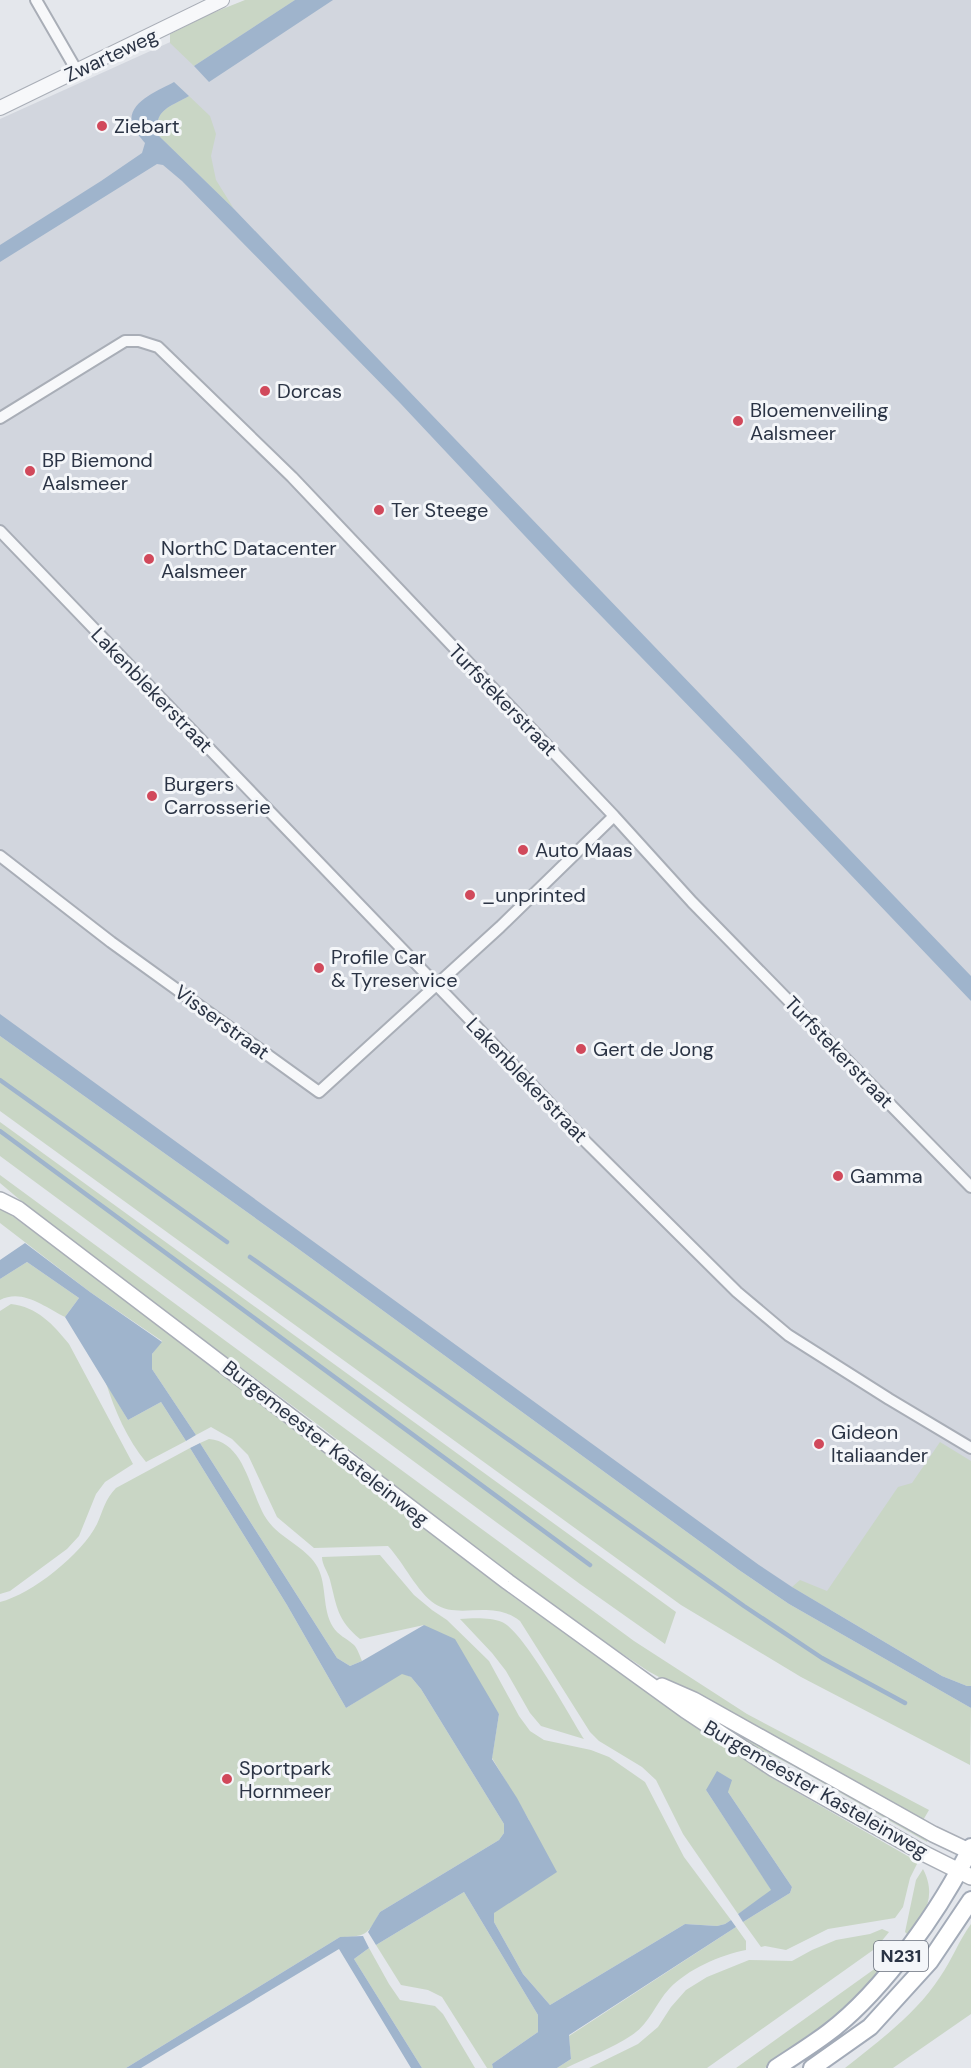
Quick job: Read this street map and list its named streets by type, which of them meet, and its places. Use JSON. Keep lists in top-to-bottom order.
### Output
{
  "streets": {
    "main road": ["Burgemeester Kasteleinweg", "N231"],
    "street": [
      "Zwarteweg",
      "Lakenblekerstraat",
      "Turfstekerstraat",
      "Visserstraat"
    ]
  },
  "crossings": [
    ["Lakenblekerstraat", "Visserstraat"],
    ["Burgemeester Kasteleinweg", "N231"]
  ],
  "places": [
    "Ziebart",
    "Dorcas",
    "Bloemenveiling Aalsmeer",
    "BP Biemond Aalsmeer",
    "Ter Steege",
    "NorthC Datacenter Aalsmeer",
    "Burgers Carrosserie",
    "Auto Maas",
    "_unprinted",
    "Profile Car & Tyreservice",
    "Gert de Jong",
    "Gamma",
    "Gideon Italiaander",
    "Sportpark Hornmeer"
  ]
}
